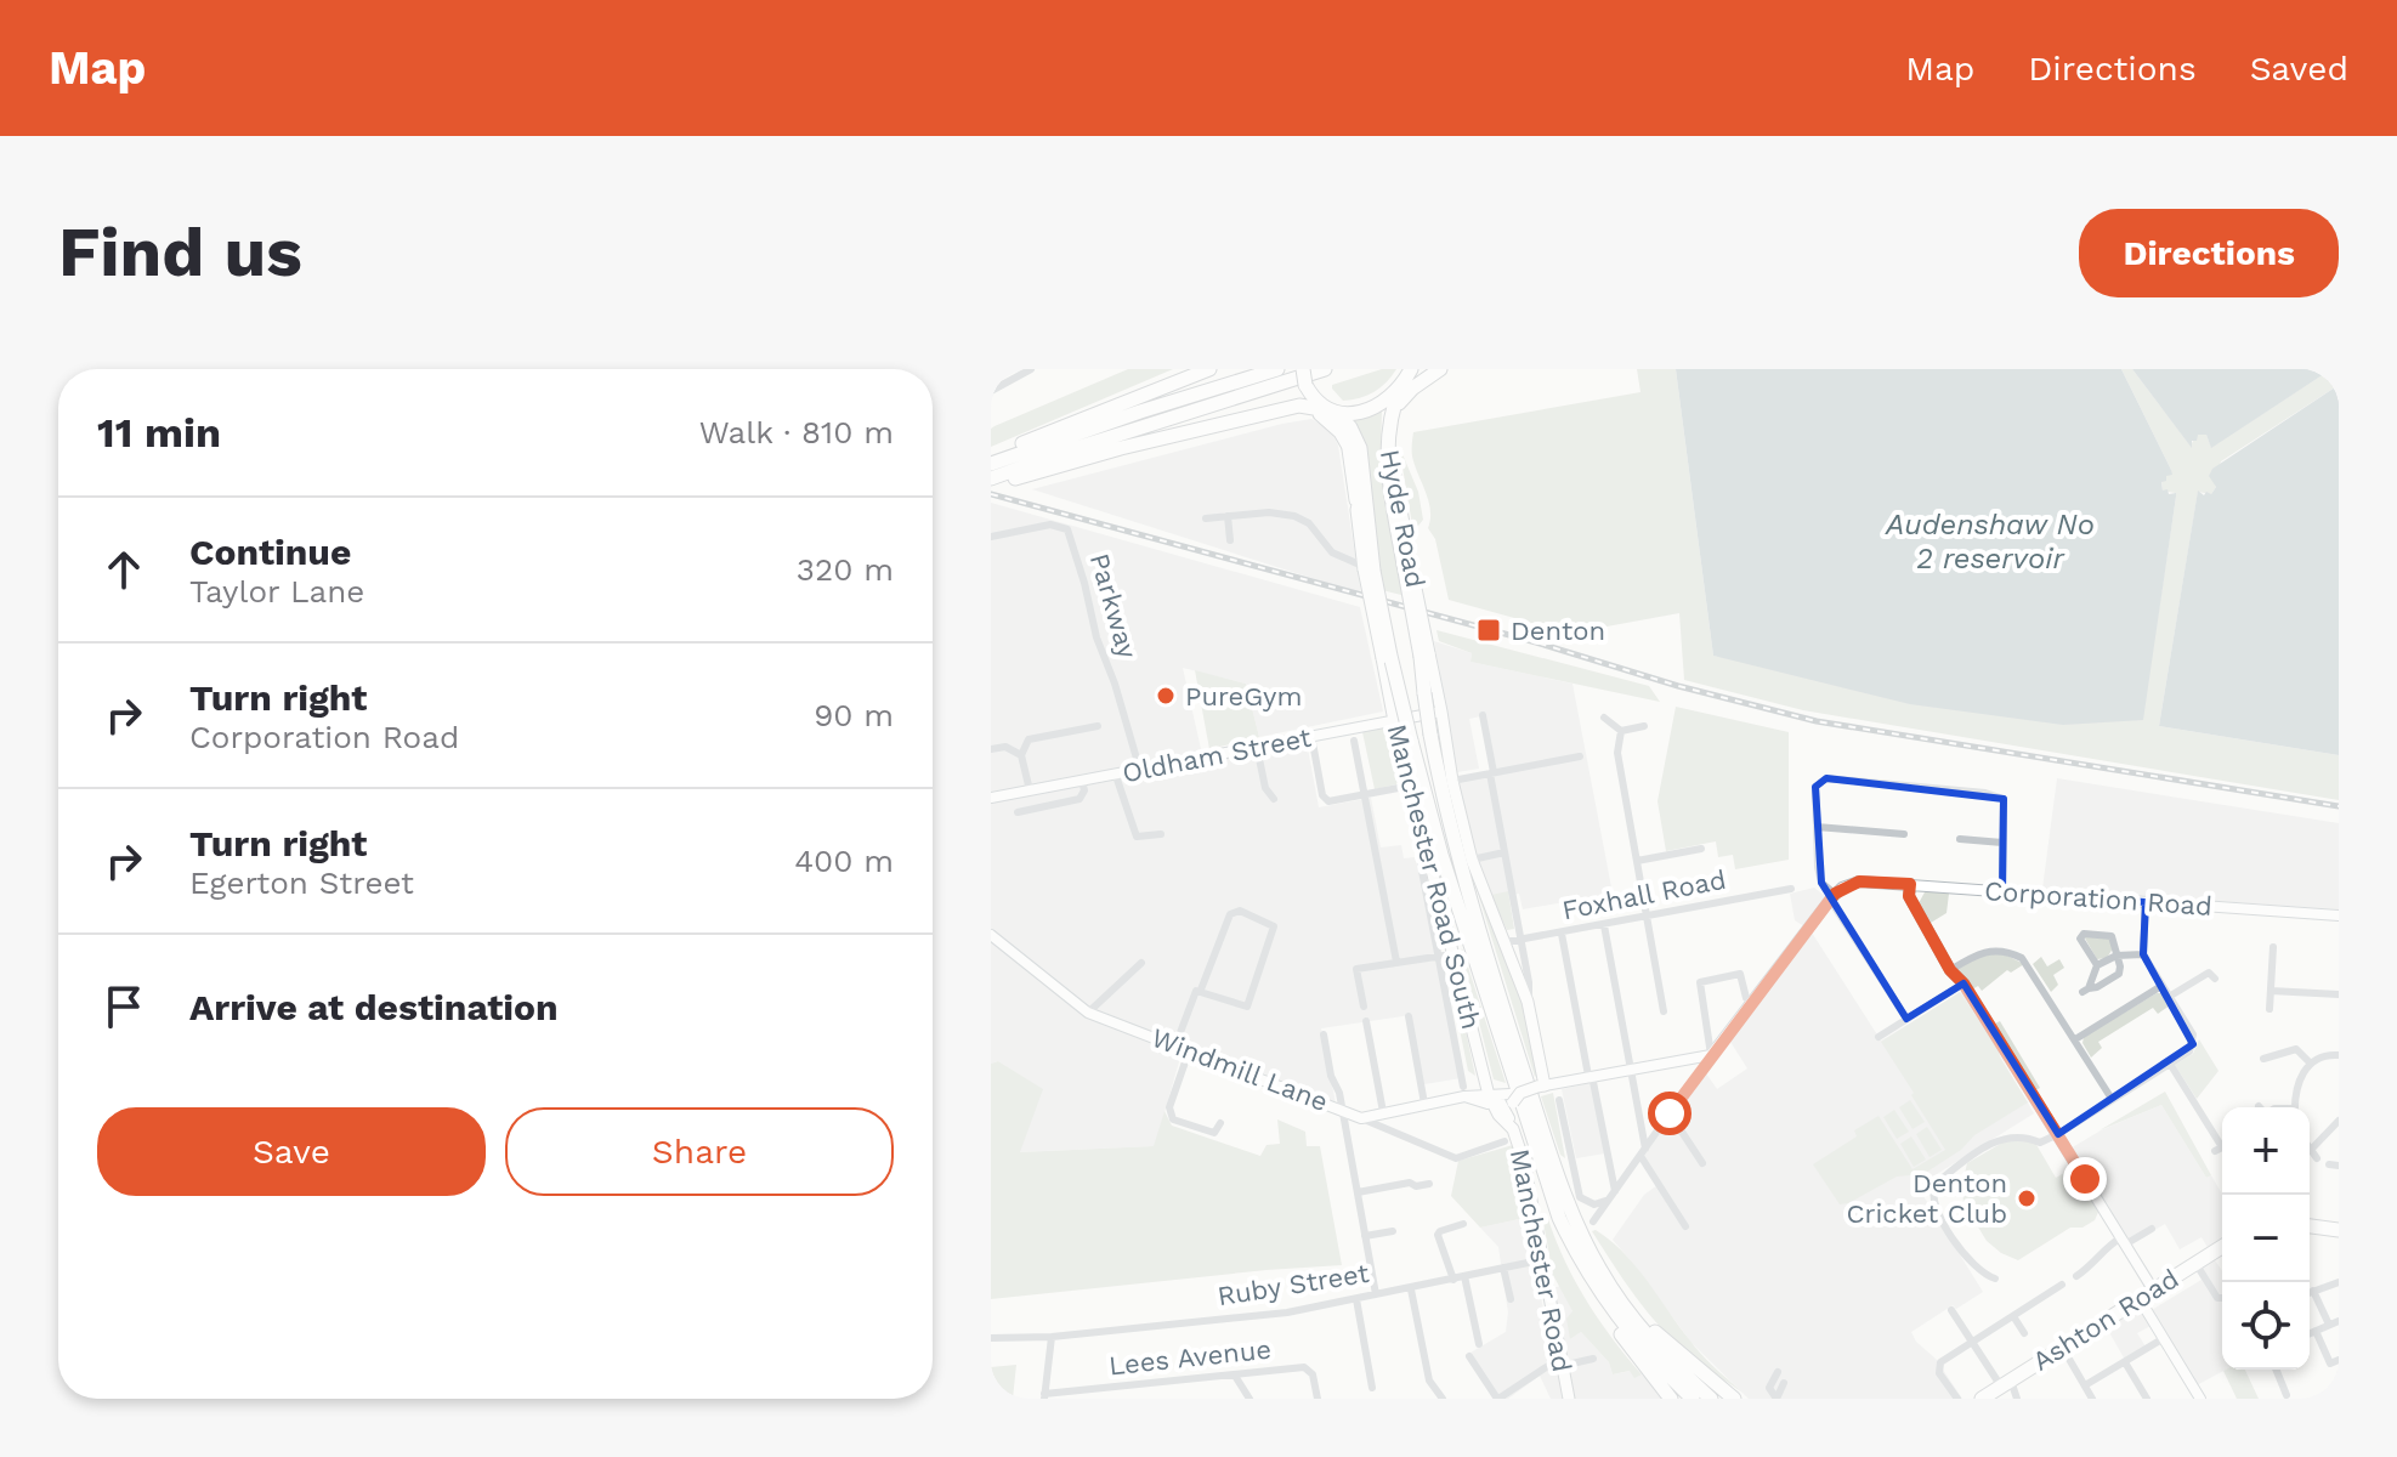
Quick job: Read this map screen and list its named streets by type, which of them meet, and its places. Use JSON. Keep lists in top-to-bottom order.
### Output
{
  "streets": {
    "highway": ["Hyde Road", "Ashton Road"],
    "main road": ["Manchester Road South", "Manchester Road"],
    "street": [
      "Parkway",
      "Oldham Street",
      "Foxhall Road",
      "Corporation Road",
      "Windmill Lane",
      "Ruby Street",
      "Lees Avenue"
    ]
  },
  "crossings": [
    ["Hyde Road", "Oldham Street"],
    ["Hyde Road", "Manchester Road South"],
    ["Hyde Road", "Foxhall Road"],
    ["Parkway", "Oldham Street"],
    ["Oldham Street", "Manchester Road South"],
    ["Manchester Road South", "Manchester Road"],
    ["Manchester Road", "Ruby Street"]
  ],
  "water": ["Audenshaw No 2 reservoir"],
  "places": {
    "transit": ["Denton"],
    "other": ["PureGym", "Denton Cricket Club"]
  },
  "page": {
    "header": "Map",
    "nav": ["Map", "Directions", "Saved"],
    "buttons": [
      "Directions",
      ["Save", "Share"]
    ],
    "title": "Find us",
    "heading": ["11 min", "Walk · 810 m"],
    "list": [
      ["Continue", "Taylor Lane", "320 m"],
      ["Turn right", "Corporation Road", "90 m"],
      ["Turn right", "Egerton Street", "400 m"],
      "Arrive at destination"
    ],
    "map_buttons": ["+", "−"]
  }
}
